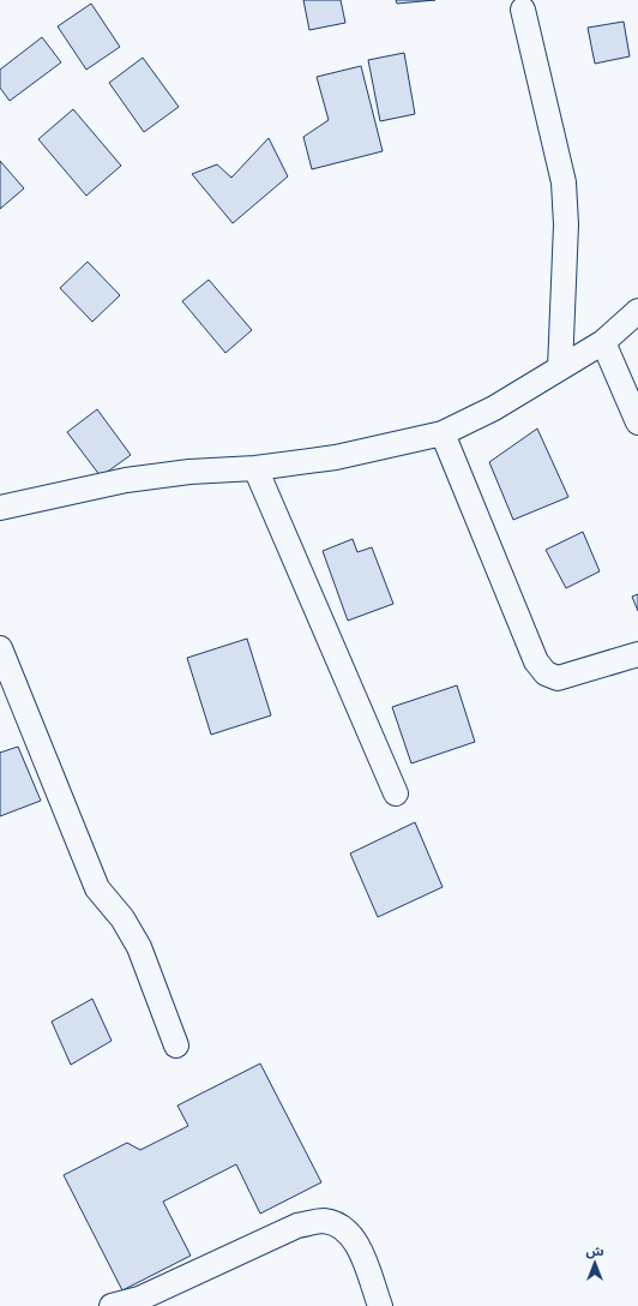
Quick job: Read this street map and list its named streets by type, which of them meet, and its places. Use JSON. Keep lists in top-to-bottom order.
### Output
{
  "north": "top"
}
